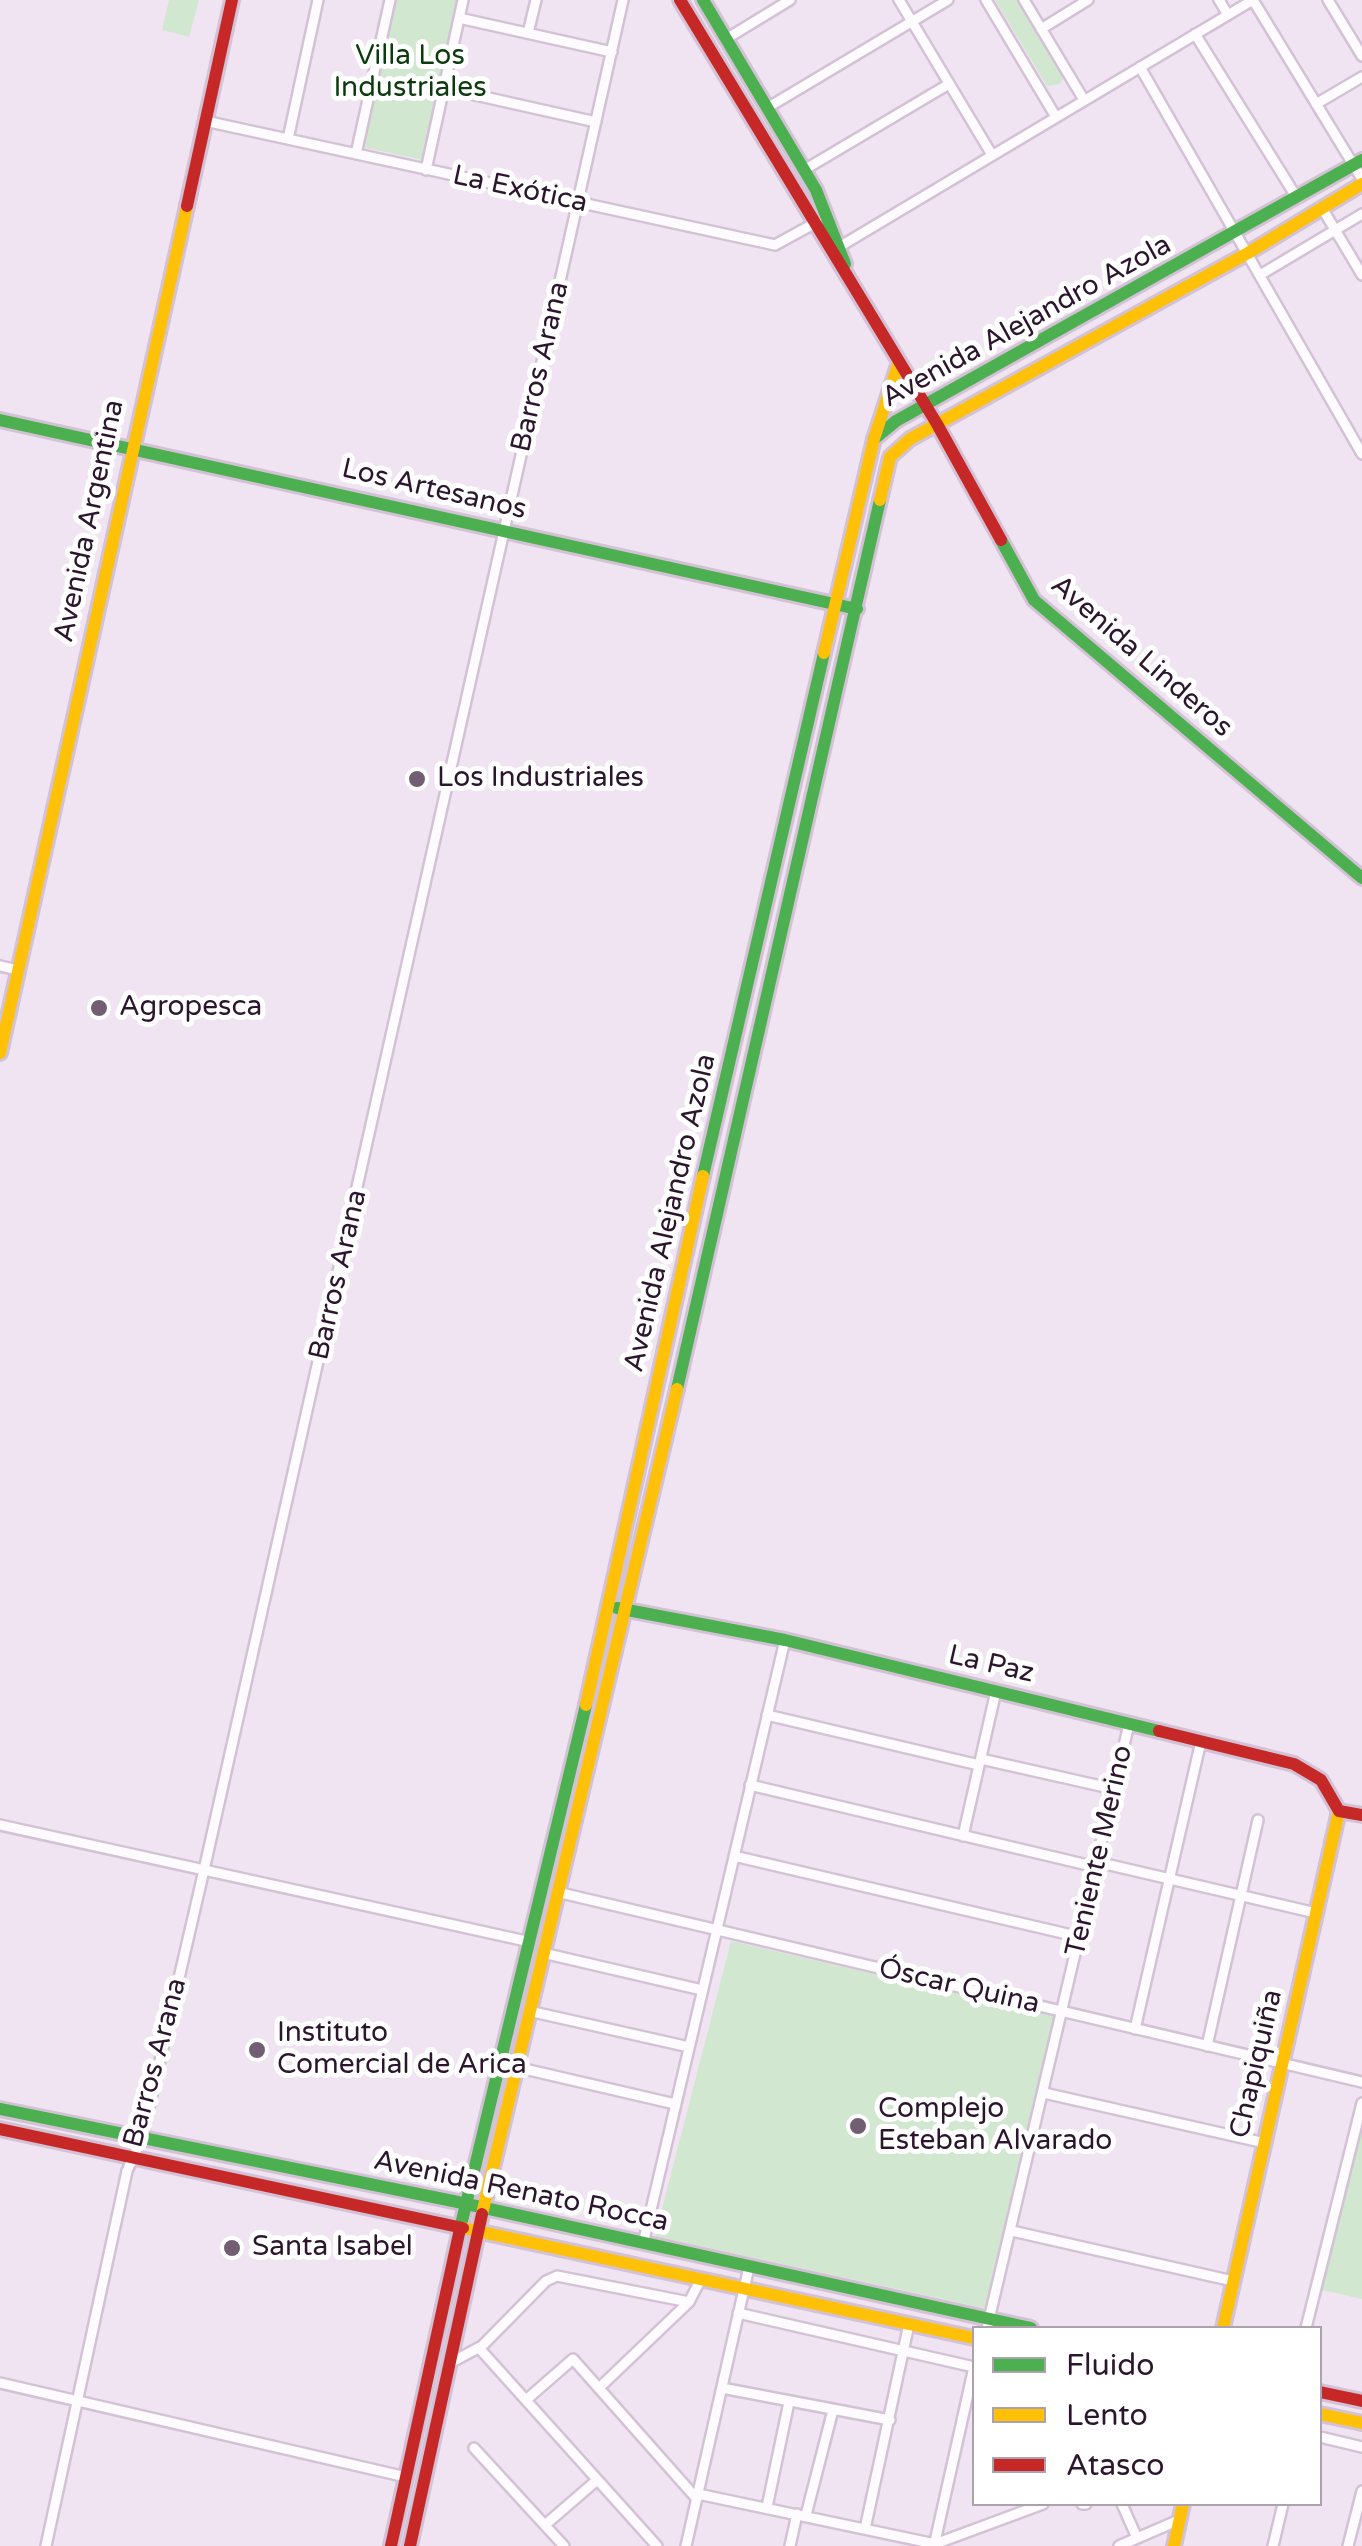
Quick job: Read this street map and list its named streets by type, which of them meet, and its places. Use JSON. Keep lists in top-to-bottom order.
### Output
{
  "streets": {
    "main road": [
      "Avenida Alejandro Azola",
      "Los Artesanos",
      "Avenida Argentina",
      "Avenida Linderos",
      "La Paz",
      "Chapiquiña",
      "Avenida Renato Rocca"
    ],
    "street": [
      "La Exótica",
      "Barros Arana",
      "Teniente Merino",
      "Óscar Quina"
    ]
  },
  "crossings": [
    ["La Exótica", "Barros Arana"],
    ["La Exótica", "Avenida Argentina"],
    ["La Exótica", "Avenida Linderos"],
    ["Avenida Alejandro Azola", "Los Artesanos"],
    ["Avenida Alejandro Azola", "Avenida Linderos"],
    ["Avenida Alejandro Azola", "La Paz"],
    ["Avenida Alejandro Azola", "Óscar Quina"],
    ["Avenida Alejandro Azola", "Avenida Renato Rocca"],
    ["Barros Arana", "Los Artesanos"],
    ["Barros Arana", "Avenida Renato Rocca"],
    ["Los Artesanos", "Avenida Argentina"],
    ["La Paz", "Teniente Merino"],
    ["La Paz", "Chapiquiña"],
    ["Teniente Merino", "Óscar Quina"],
    ["Teniente Merino", "Avenida Renato Rocca"],
    ["Óscar Quina", "Chapiquiña"]
  ],
  "parks": ["Villa Los Industriales"],
  "places": [
    "Los Industriales",
    "Agropesca",
    "Instituto Comercial de Arica",
    "Complejo Esteban Alvarado",
    "Santa Isabel"
  ],
  "legend": ["Fluido", "Lento", "Atasco"]
}
